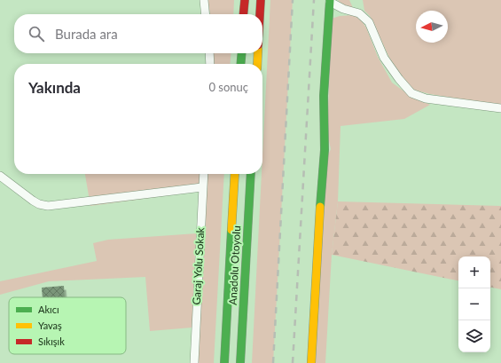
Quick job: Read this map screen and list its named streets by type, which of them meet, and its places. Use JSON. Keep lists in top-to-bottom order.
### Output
{
  "streets": {
    "main road": ["Anadolu Otoyolu"],
    "street": ["Garaj Yolu Sokak"]
  },
  "legend": ["Akıcı", "Yavaş", "Sıkışık"],
  "north": "left",
  "page": {
    "search": "Burada ara",
    "heading": ["Yakında", "0 sonuç"],
    "map_buttons": ["+", "−"]
  }
}
